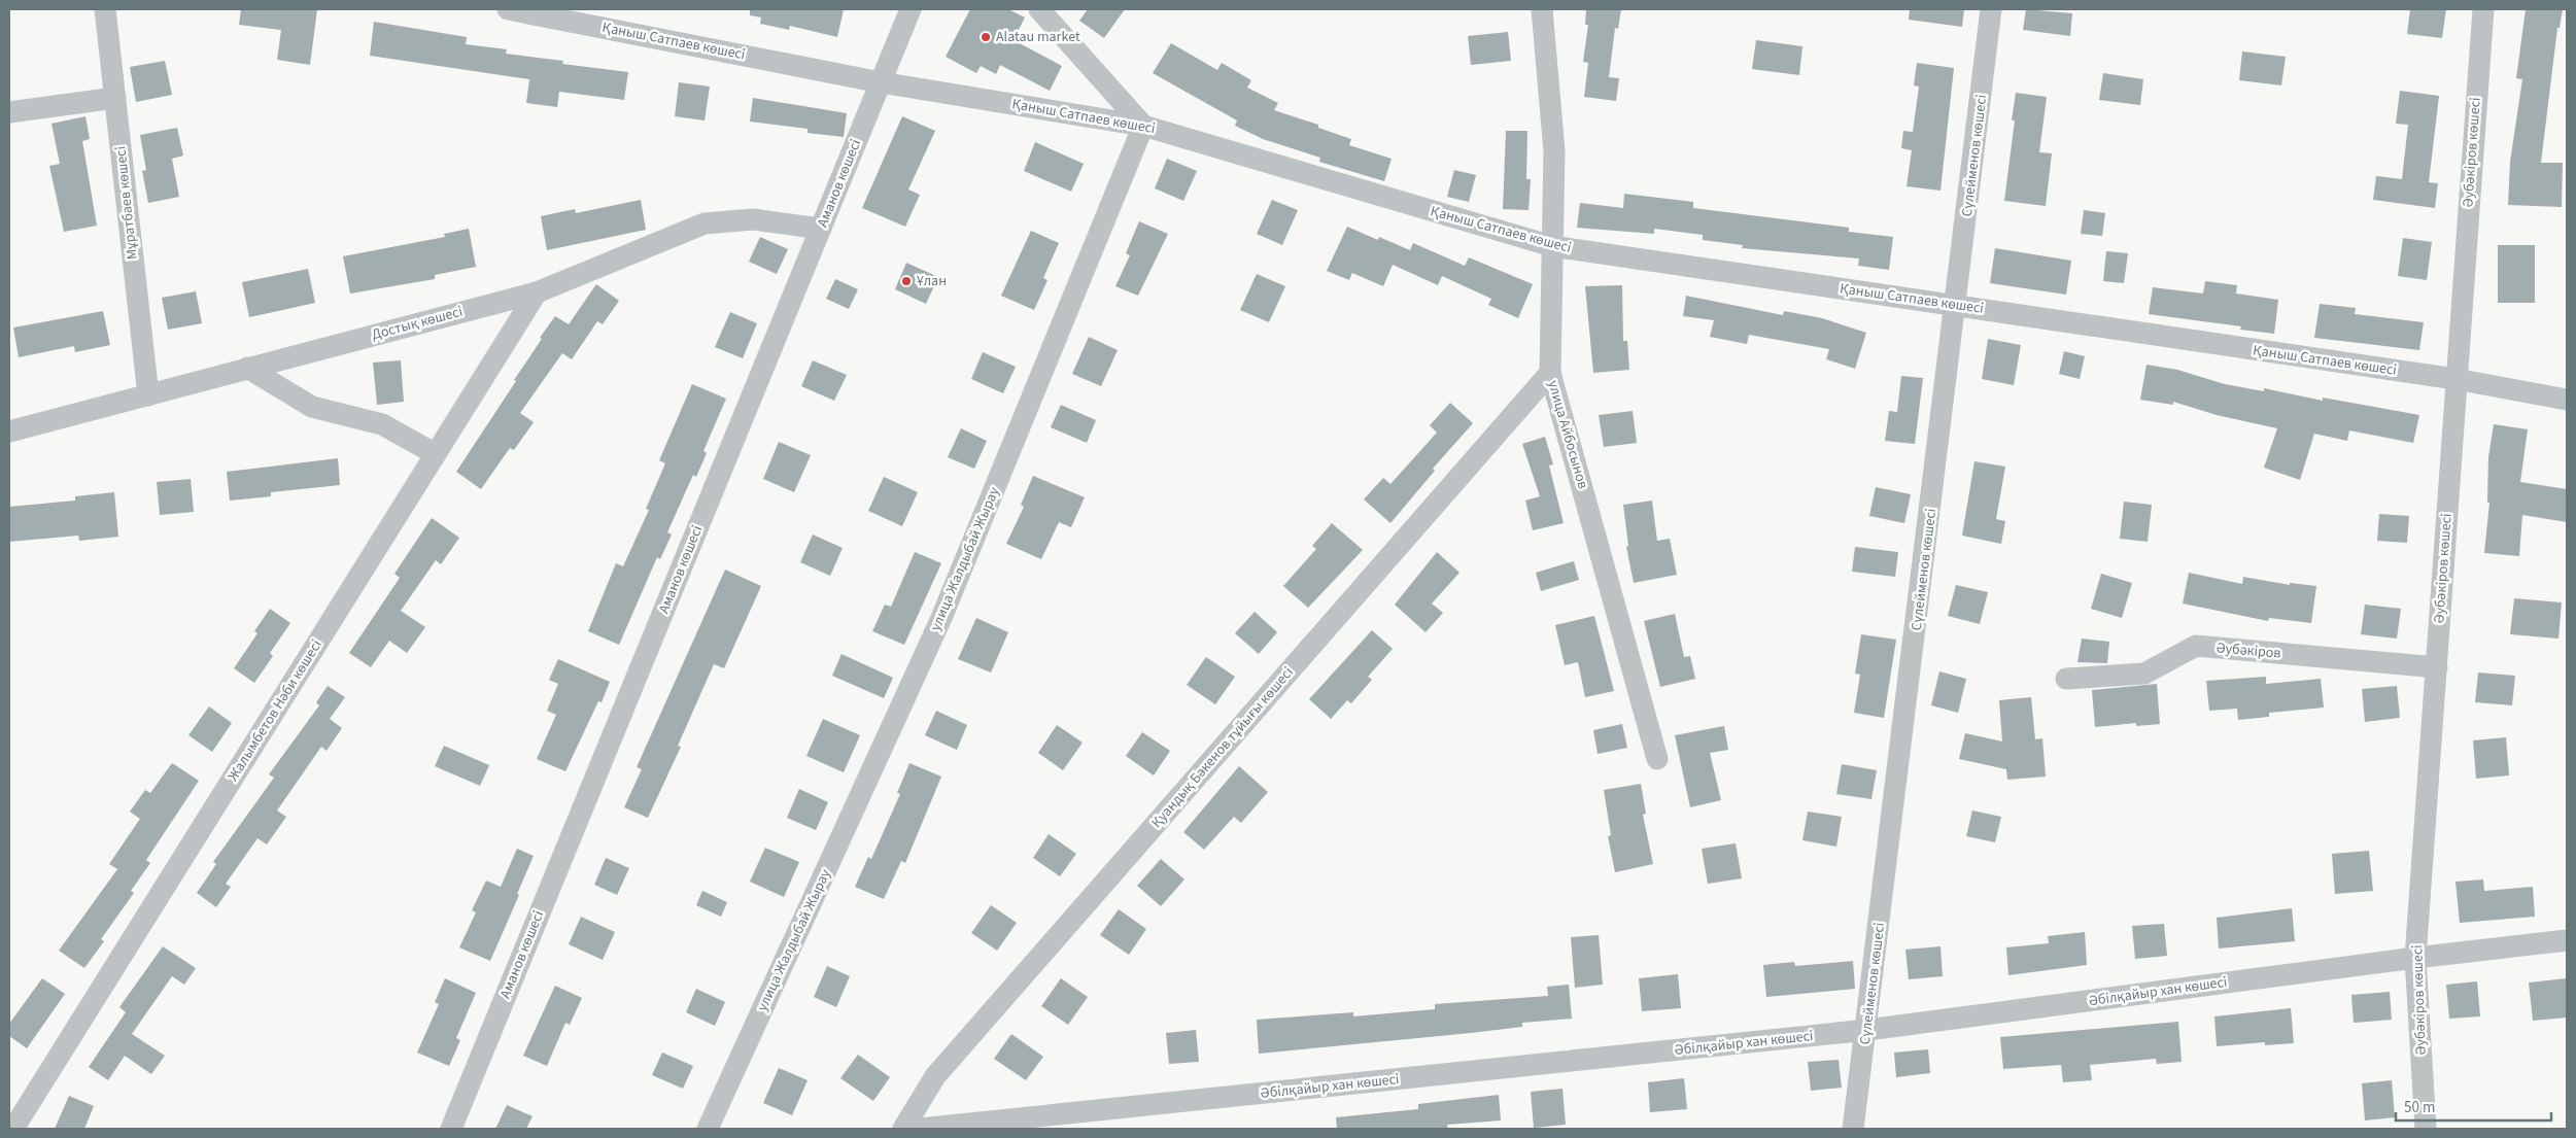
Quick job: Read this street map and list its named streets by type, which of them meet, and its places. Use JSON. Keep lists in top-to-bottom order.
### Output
{
  "streets": {
    "street": [
      "Қаныш Сатпаев көшесі",
      "Әубәкіров көшесі",
      "Сүлейменов көшесі",
      "Аманов көшесі",
      "Мұратбаев көшесі",
      "Достық көшесі",
      "улица Айбосынов",
      "улица Жалдыбай Жырау",
      "Әубәкіров",
      "Жалымбетов Нәби көшесі",
      "Қуандық Бәкенов тұйығы көшесі",
      "Әбілқайыр хан көшесі"
    ]
  },
  "crossings": [
    ["Қаныш Сатпаев көшесі", "Әубәкіров көшесі"],
    ["Қаныш Сатпаев көшесі", "Сүлейменов көшесі"],
    ["Қаныш Сатпаев көшесі", "Аманов көшесі"],
    ["Қаныш Сатпаев көшесі", "улица Айбосынов"],
    ["Қаныш Сатпаев көшесі", "улица Жалдыбай Жырау"],
    ["Әубәкіров көшесі", "Әубәкіров"],
    ["Әубәкіров көшесі", "Әбілқайыр хан көшесі"],
    ["Сүлейменов көшесі", "Әбілқайыр хан көшесі"],
    ["Аманов көшесі", "Достық көшесі"],
    ["Мұратбаев көшесі", "Достық көшесі"],
    ["Достық көшесі", "Жалымбетов Нәби көшесі"],
    ["улица Айбосынов", "Қуандық Бәкенов тұйығы көшесі"]
  ],
  "places": ["Alatau market", "Ұлан"],
  "scale_bar": "50 m"
}
